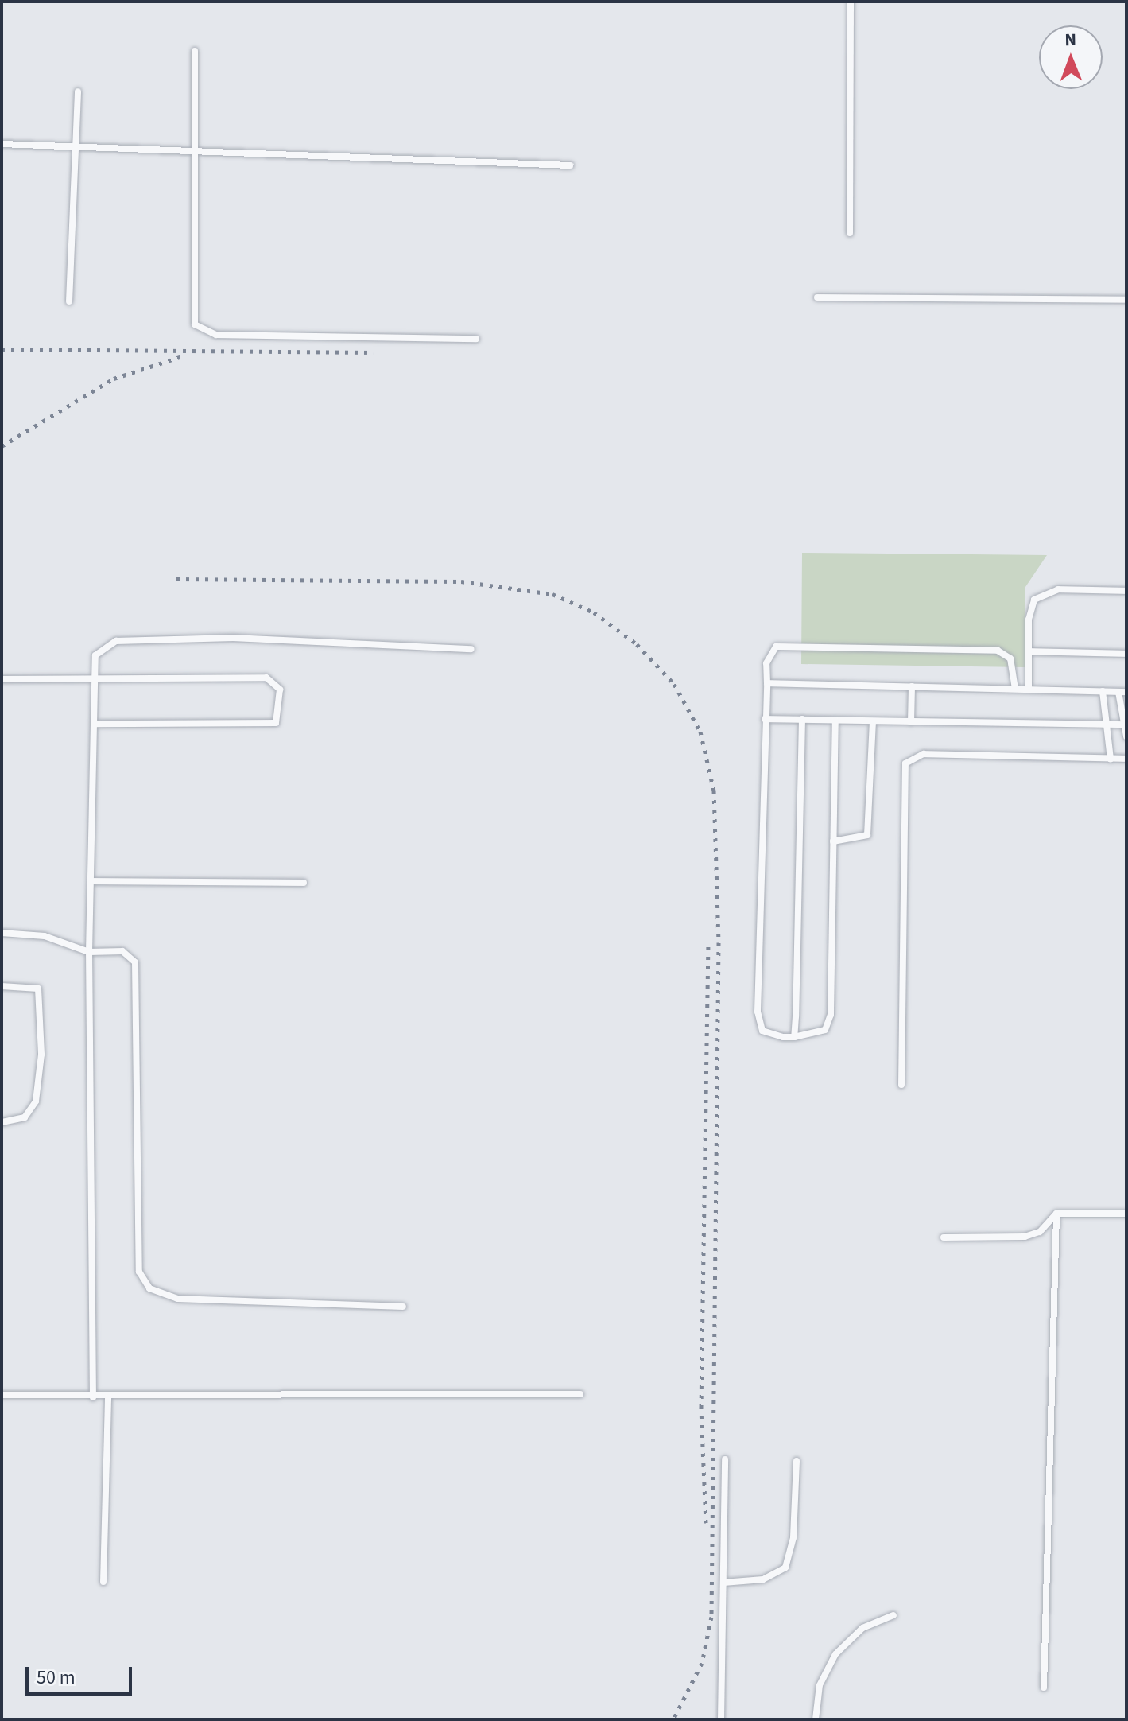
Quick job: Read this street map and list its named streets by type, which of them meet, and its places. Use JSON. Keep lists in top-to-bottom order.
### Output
{
  "scale_bar": "50 m",
  "north": "top"
}
